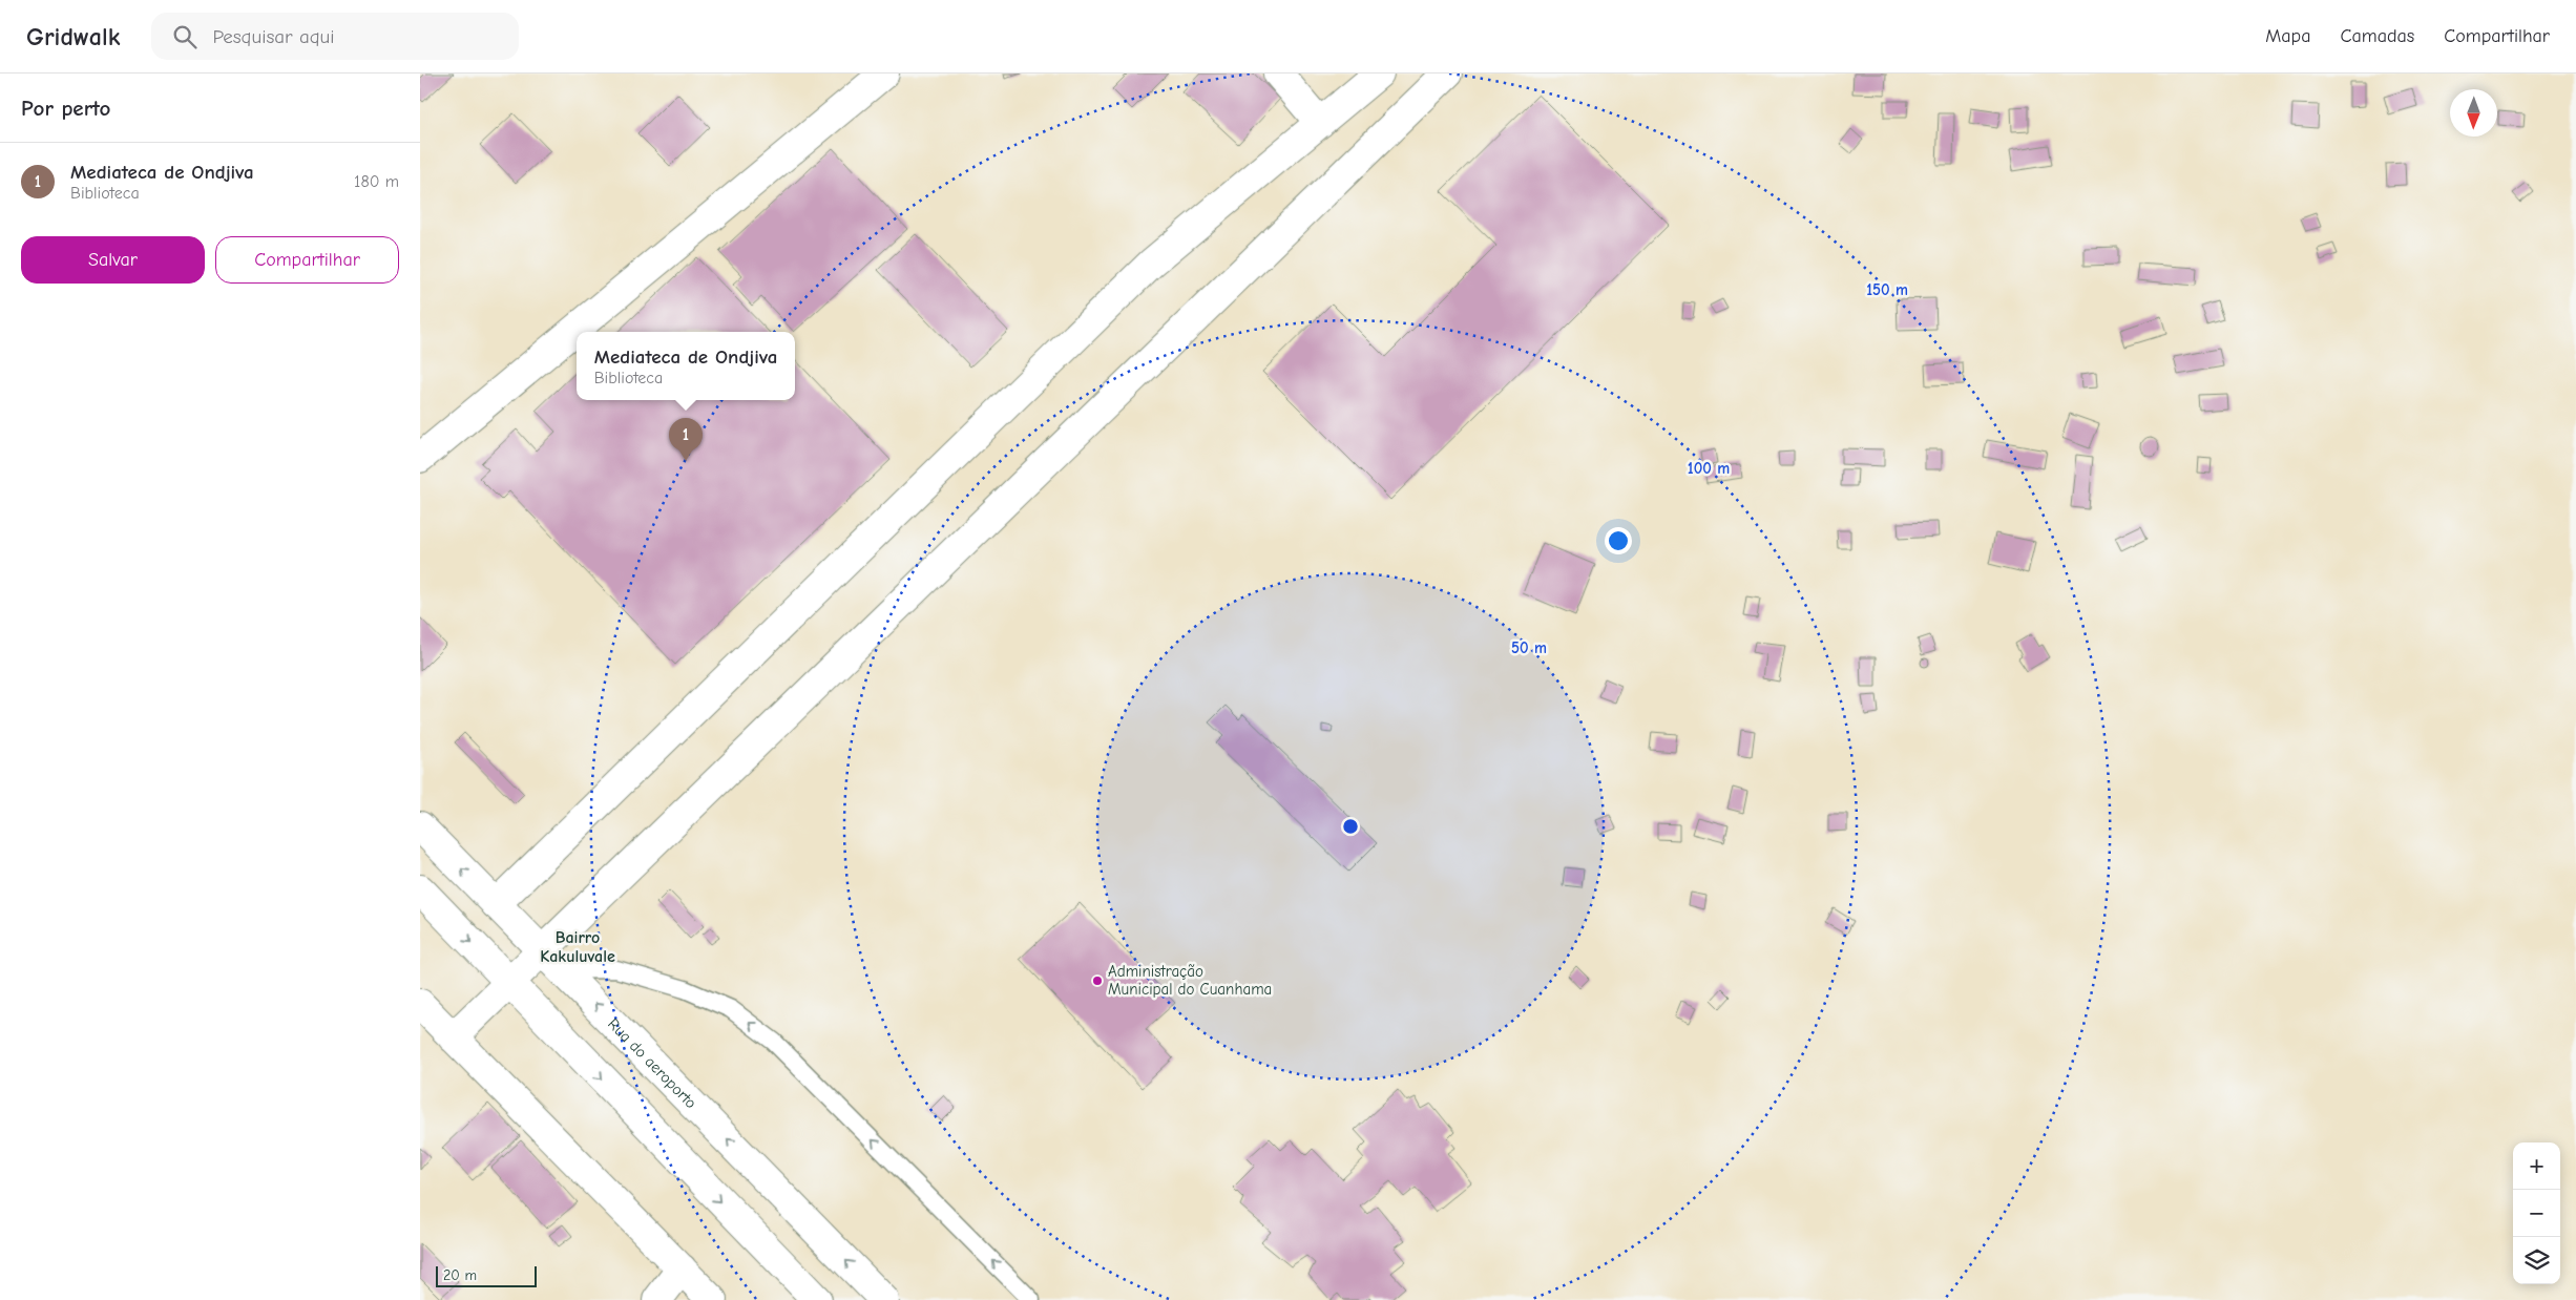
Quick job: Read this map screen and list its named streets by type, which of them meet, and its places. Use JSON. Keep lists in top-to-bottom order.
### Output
{
  "streets": {
    "street": ["Rua do aeroporto"]
  },
  "districts": ["Bairro Kakuluvale"],
  "places": ["Administração Municipal do Cuanhama"],
  "scale_bar": "20 m",
  "north": "bottom",
  "page": {
    "header": "Gridwalk",
    "search": "Pesquisar aqui",
    "nav": ["Mapa", "Camadas", "Compartilhar"],
    "heading": "Por perto",
    "list": [
      {
        "mark": "1",
        "name": "Mediateca de Ondjiva",
        "note": "Biblioteca",
        "value": "180 m"
      }
    ],
    "buttons": ["Salvar", "Compartilhar"],
    "popup": ["Mediateca de Ondjiva", "Biblioteca"],
    "pins": "1",
    "map_buttons": ["+", "−"],
    "scale": "20 m"
  },
  "rings": ["150 m", "100 m", "50 m"]
}
